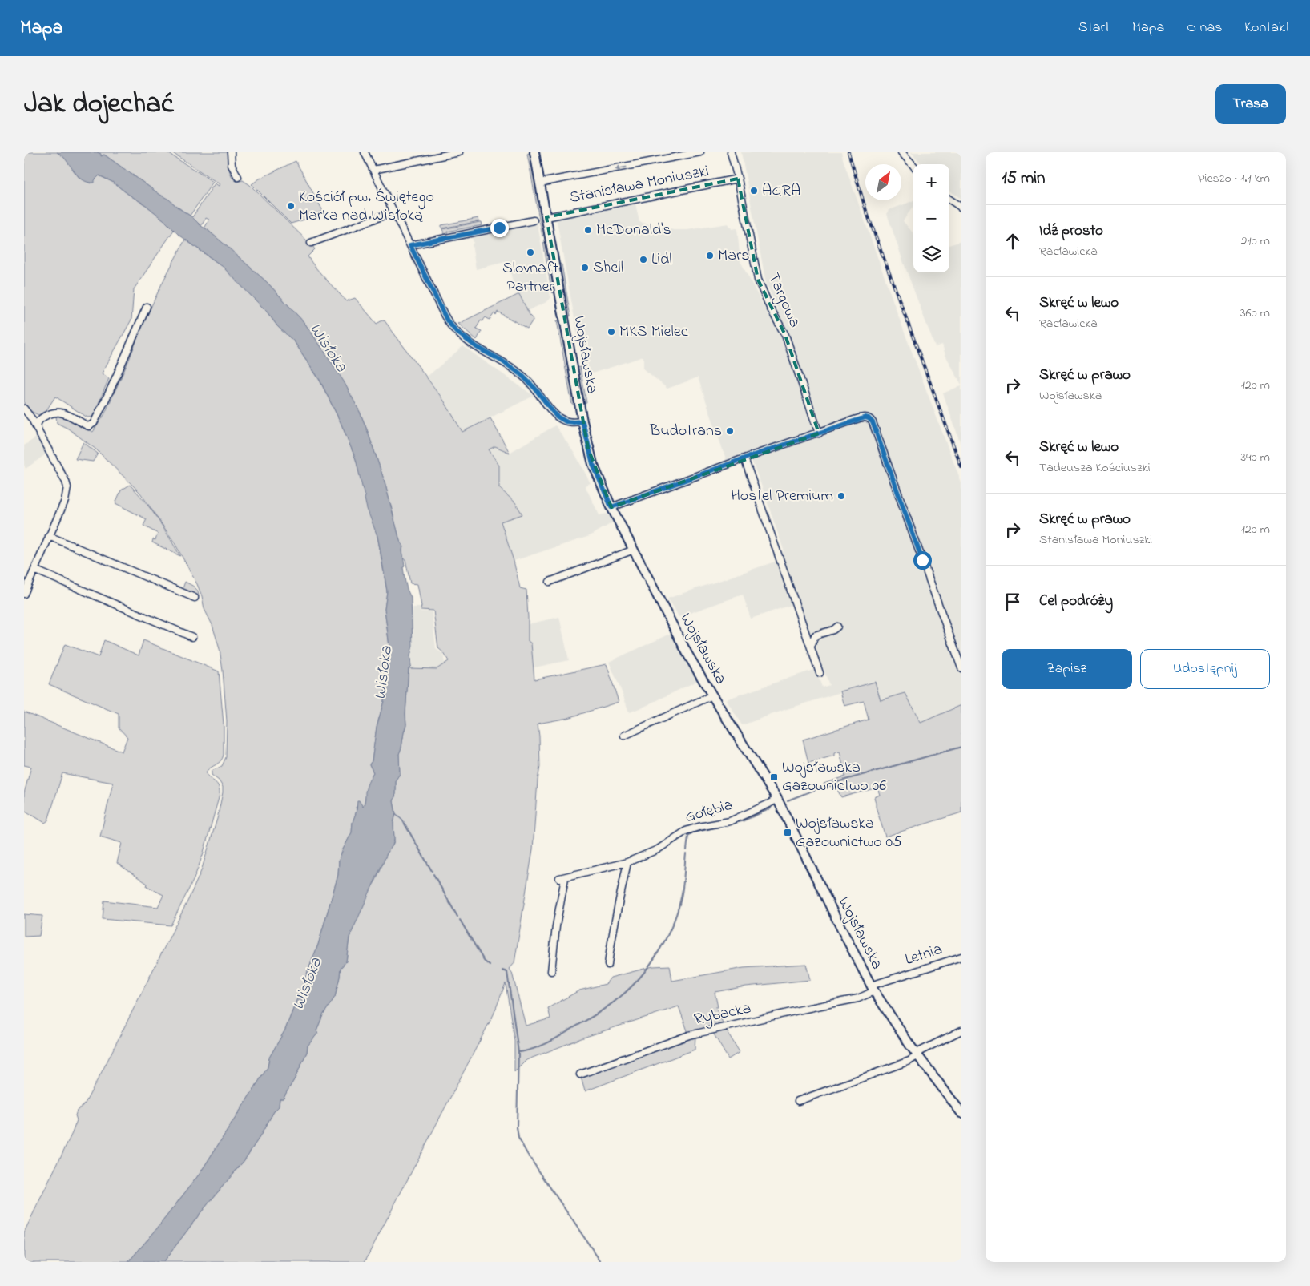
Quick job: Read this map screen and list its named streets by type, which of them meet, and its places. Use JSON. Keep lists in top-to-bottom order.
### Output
{
  "streets": {
    "street": [
      "Stanisława Moniuszki",
      "Targowa",
      "Wojsławska",
      "Gołębia",
      "Letnia",
      "Rybacka"
    ]
  },
  "crossings": [
    ["Stanisława Moniuszki", "Targowa"],
    ["Stanisława Moniuszki", "Wojsławska"],
    ["Wojsławska", "Gołębia"],
    ["Wojsławska", "Letnia"],
    ["Wojsławska", "Rybacka"],
    ["Letnia", "Rybacka"]
  ],
  "water": ["Wisłoka"],
  "places": {
    "other": [
      "AGRA",
      "Kościół pw. Świętego Marka nad Wisłoką",
      "McDonald's",
      "Slovnaft Partner",
      "Mars",
      "Lidl",
      "Shell",
      "MKS Mielec",
      "Budotrans",
      "Hostel Premium"
    ],
    "transit": ["Wojsławska Gazownictwo 06", "Wojsławska Gazownictwo 05"]
  },
  "north": "top right",
  "page": {
    "header": "Mapa",
    "nav": [
      "Start",
      "Mapa",
      "O nas",
      "Kontakt"
    ],
    "title": "Jak dojechać",
    "buttons": [
      "Trasa",
      ["Zapisz", "Udostępnij"]
    ],
    "heading": ["15 min", "Pieszo · 1.1 km"],
    "map_buttons": ["+", "−"],
    "list": [
      ["Idź prosto", "Racławicka", "210 m"],
      ["Skręć w lewo", "Racławicka", "360 m"],
      ["Skręć w prawo", "Wojsławska", "120 m"],
      ["Skręć w lewo", "Tadeusza Kościuszki", "340 m"],
      ["Skręć w prawo", "Stanisława Moniuszki", "120 m"],
      "Cel podróży"
    ]
  }
}
